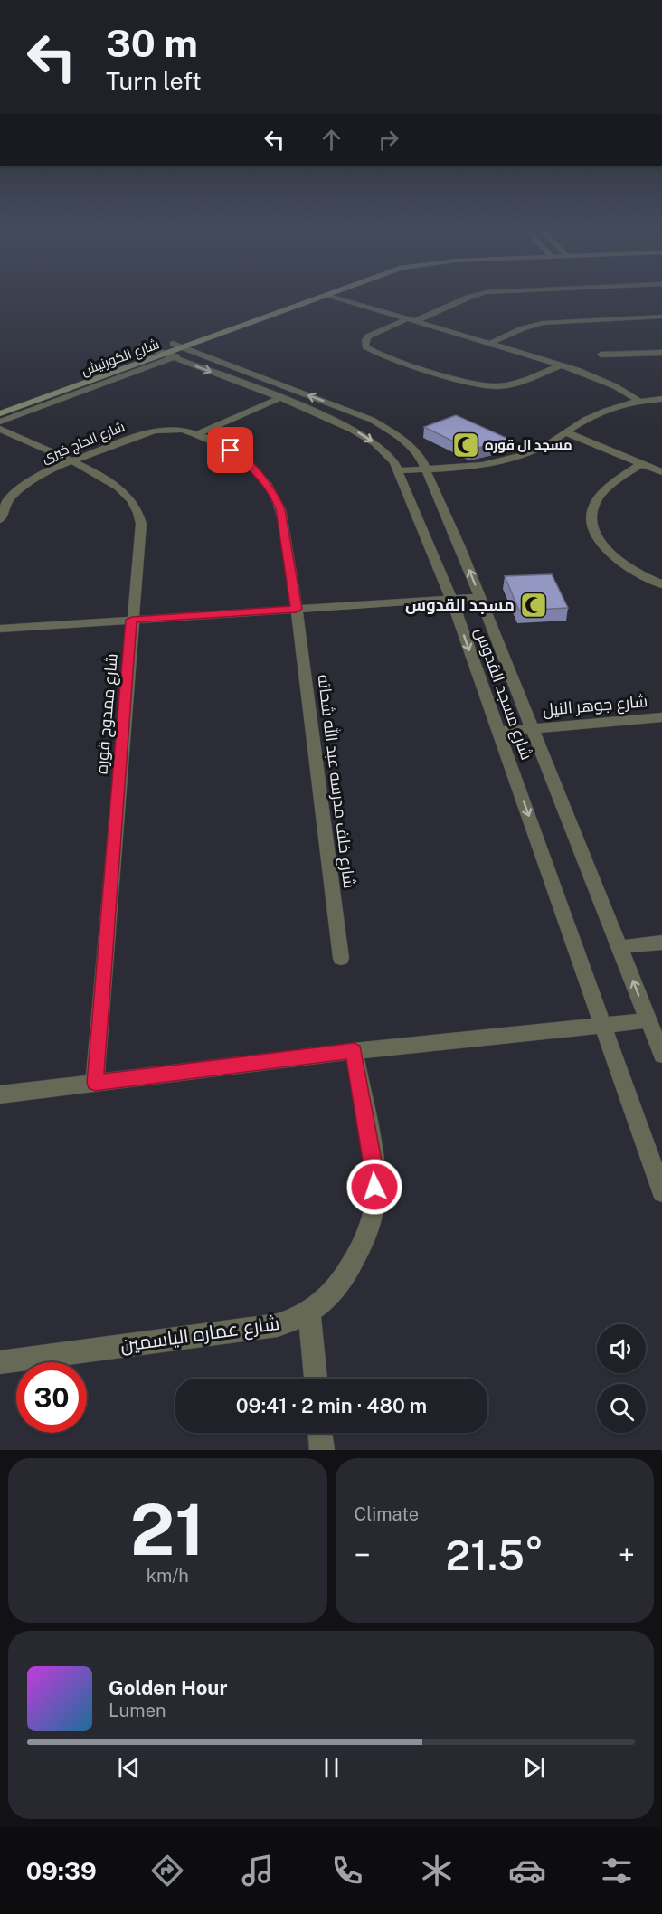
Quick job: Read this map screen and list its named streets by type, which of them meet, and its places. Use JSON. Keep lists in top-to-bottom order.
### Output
{
  "streets": {
    "street": [
      "شارع الكورنيش",
      "شارع الحاج خيرى",
      "شارع مسجد القدوس",
      "شارع جوهر النيل",
      "شارع ممدوح قوره",
      "شارع خلف مدرسه عبد الله شحاته",
      "شارع عماره الياسمين"
    ]
  },
  "crossings": [
    ["شارع الكورنيش", "شارع مسجد القدوس"],
    ["شارع الحاج خيرى", "شارع ممدوح قوره"],
    ["شارع الحاج خيرى", "شارع خلف مدرسه عبد الله شحاته"],
    ["شارع مسجد القدوس", "شارع جوهر النيل"]
  ],
  "places": {
    "mosque": ["مسجد ال قوره", "مسجد القدوس"]
  },
  "page": {
    "turn": ["30 m", "Turn left"],
    "limit": "30",
    "trip": "09:41 · 2 min · 480 m",
    "tile": [
      ["21", "km/h"],
      "Climate"
    ],
    "heat": ["−", "21.5°", "+"],
    "song": ["Golden Hour", "Lumen"],
    "tabs": "09:39"
  }
}
